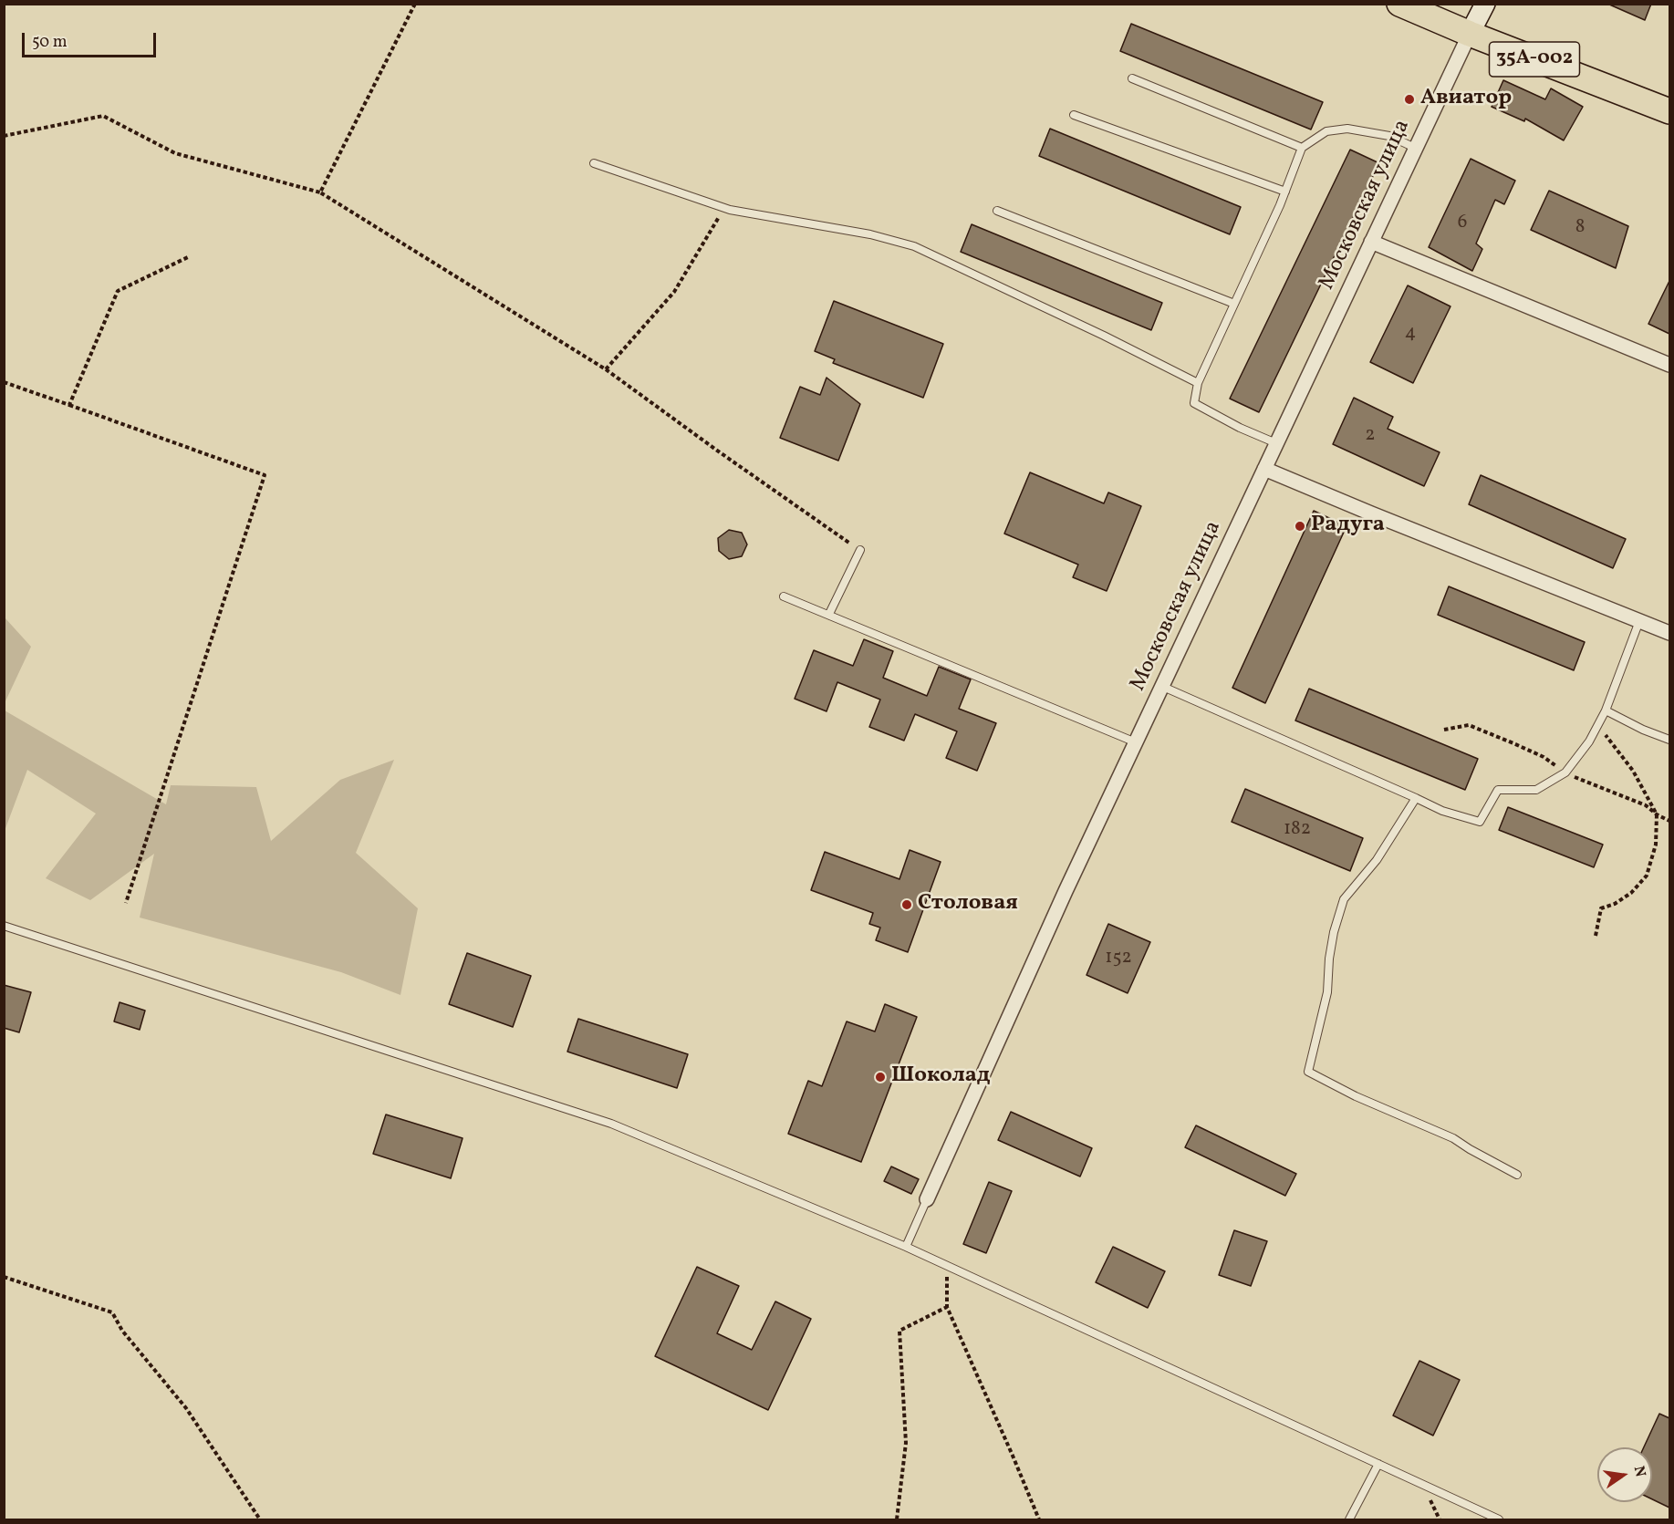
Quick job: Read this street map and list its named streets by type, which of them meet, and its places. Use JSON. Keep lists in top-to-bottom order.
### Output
{
  "streets": {
    "highway": ["35А-002"],
    "street": ["Московская улица"]
  },
  "crossings": [
    ["35А-002", "Московская улица"]
  ],
  "places": [
    "Авиатор",
    "Радуга",
    "Столовая",
    "Шоколад"
  ],
  "house_numbers": [
    "6",
    "8",
    "4",
    "2",
    "182",
    "152"
  ],
  "scale_bar": "50 m",
  "north": "right"
}
